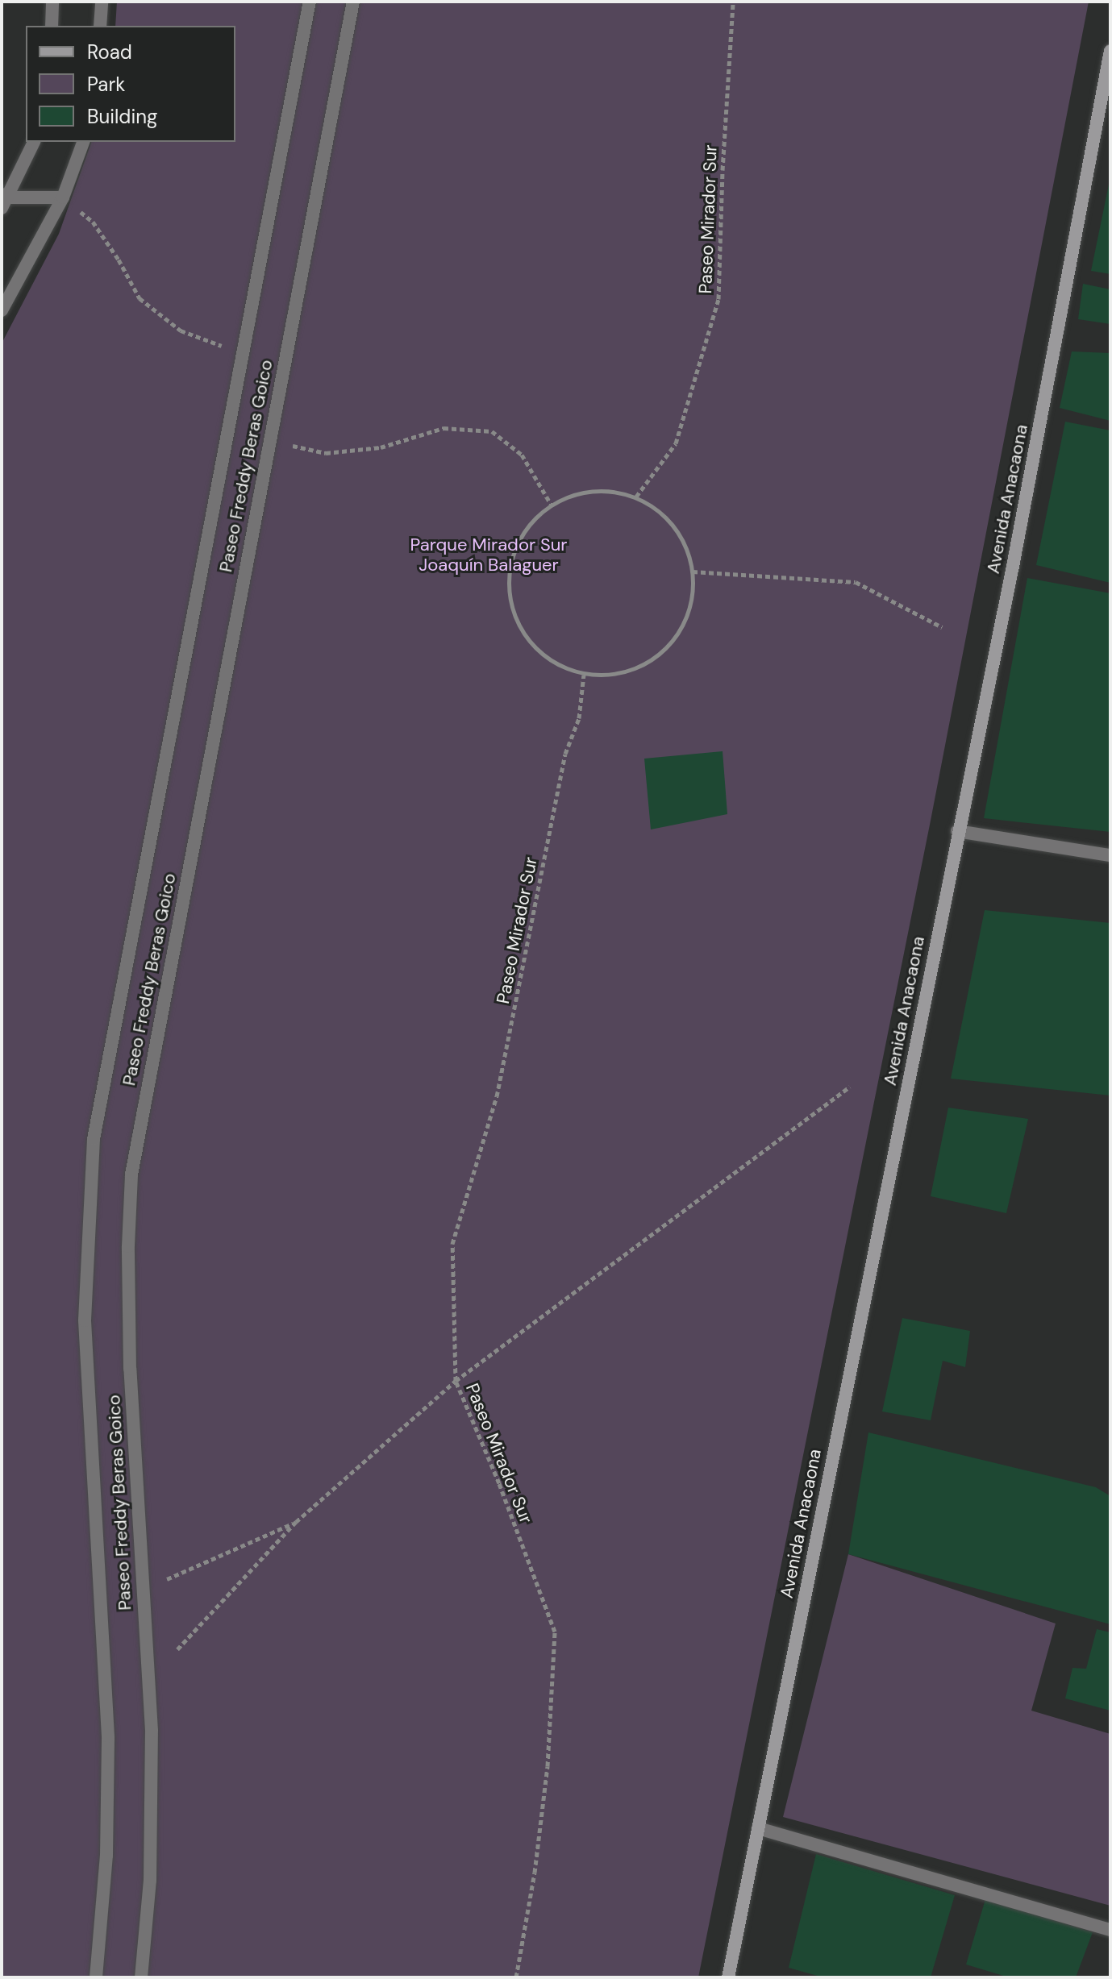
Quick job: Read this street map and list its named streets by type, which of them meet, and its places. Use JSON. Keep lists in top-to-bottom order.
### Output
{
  "streets": {
    "main road": ["Avenida Anacaona"],
    "street": ["Paseo Freddy Beras Goico"],
    "path": ["Paseo Mirador Sur"]
  },
  "parks": ["Parque Mirador Sur Joaquín Balaguer"],
  "legend": ["Road", "Park", "Building"]
}
